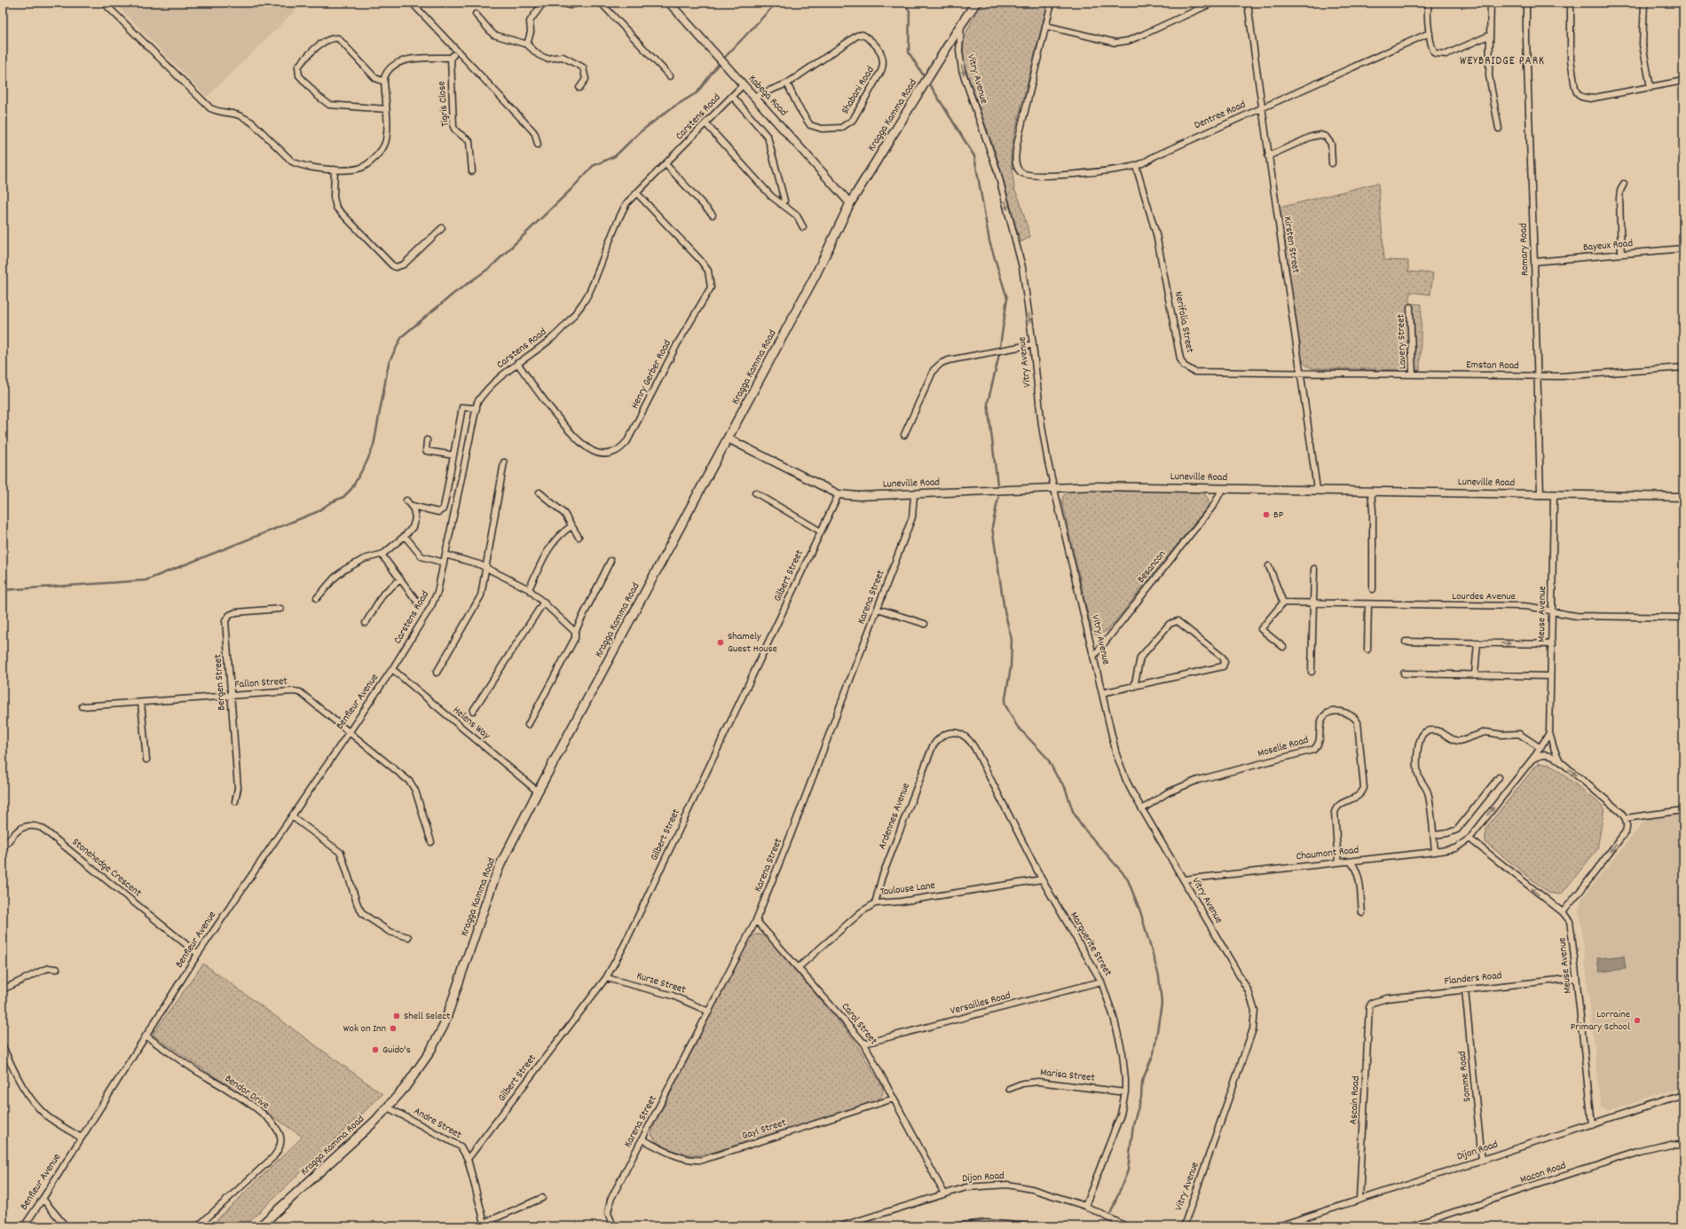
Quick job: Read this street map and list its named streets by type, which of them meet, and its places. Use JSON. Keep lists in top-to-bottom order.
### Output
{
  "streets": {
    "main road": ["Kragga Kamma Road"],
    "street": [
      "Vitry Avenue",
      "Shabani Road",
      "Kabega Road",
      "Tigris Close",
      "Dentree Road",
      "Carstens Road",
      "Kirsten Street",
      "Bayeux Road",
      "Romary Road",
      "Nerifolia Street",
      "Lavery Street",
      "Emstan Road",
      "Henry Gerber Road",
      "Luneville Road",
      "Besancon",
      "Gilbert Street",
      "Lourdes Avenue",
      "Karena Street",
      "Meuse Avenue",
      "Bergen Street",
      "Fallon Street",
      "Benfleur Avenue",
      "Helens Way",
      "Moselle Road",
      "Ardennes Avenue",
      "Chaumont Road",
      "Stonehedge Crescent",
      "Toulouse Lane",
      "Marguerite Street",
      "Flanders Road",
      "Kurze Street",
      "Versailles Road",
      "Carol Street",
      "Marisa Street",
      "Somme Road",
      "Bendor Drive",
      "Ascain Road",
      "Andre Street",
      "Gayl Street",
      "Dijon Road",
      "Macon Road"
    ]
  },
  "crossings": [
    ["Vitry Avenue", "Kragga Kamma Road"],
    ["Vitry Avenue", "Luneville Road"],
    ["Vitry Avenue", "Besancon"],
    ["Vitry Avenue", "Moselle Road"],
    ["Vitry Avenue", "Chaumont Road"],
    ["Shabani Road", "Kabega Road"],
    ["Kabega Road", "Kragga Kamma Road"],
    ["Kabega Road", "Carstens Road"],
    ["Kragga Kamma Road", "Luneville Road"],
    ["Kragga Kamma Road", "Helens Way"],
    ["Kragga Kamma Road", "Andre Street"],
    ["Dentree Road", "Kirsten Street"],
    ["Dentree Road", "Nerifolia Street"],
    ["Carstens Road", "Henry Gerber Road"],
    ["Carstens Road", "Benfleur Avenue"],
    ["Carstens Road", "Helens Way"],
    ["Kirsten Street", "Nerifolia Street"],
    ["Kirsten Street", "Emstan Road"],
    ["Kirsten Street", "Luneville Road"],
    ["Bayeux Road", "Romary Road"],
    ["Romary Road", "Emstan Road"],
    ["Romary Road", "Luneville Road"],
    ["Nerifolia Street", "Emstan Road"],
    ["Lavery Street", "Emstan Road"],
    ["Luneville Road", "Besancon"],
    ["Luneville Road", "Gilbert Street"],
    ["Luneville Road", "Karena Street"],
    ["Luneville Road", "Meuse Avenue"],
    ["Gilbert Street", "Kurze Street"],
    ["Gilbert Street", "Andre Street"],
    ["Lourdes Avenue", "Meuse Avenue"],
    ["Karena Street", "Kurze Street"],
    ["Karena Street", "Carol Street"],
    ["Karena Street", "Gayl Street"],
    ["Meuse Avenue", "Chaumont Road"],
    ["Meuse Avenue", "Flanders Road"],
    ["Meuse Avenue", "Dijon Road"],
    ["Bergen Street", "Fallon Street"],
    ["Fallon Street", "Benfleur Avenue"],
    ["Benfleur Avenue", "Helens Way"],
    ["Benfleur Avenue", "Stonehedge Crescent"],
    ["Benfleur Avenue", "Bendor Drive"],
    ["Moselle Road", "Chaumont Road"],
    ["Ardennes Avenue", "Toulouse Lane"],
    ["Ardennes Avenue", "Marguerite Street"],
    ["Toulouse Lane", "Marguerite Street"],
    ["Toulouse Lane", "Carol Street"],
    ["Marguerite Street", "Versailles Road"],
    ["Marguerite Street", "Marisa Street"],
    ["Marguerite Street", "Dijon Road"],
    ["Flanders Road", "Somme Road"],
    ["Flanders Road", "Ascain Road"],
    ["Versailles Road", "Carol Street"],
    ["Carol Street", "Gayl Street"],
    ["Carol Street", "Dijon Road"],
    ["Somme Road", "Dijon Road"],
    ["Ascain Road", "Dijon Road"]
  ],
  "districts": ["WEYBRIDGE PARK"],
  "places": [
    "BP",
    "Shamely Guest House",
    "Shell Select",
    "Lorraine Primary School",
    "Wok on Inn",
    "Guido's"
  ]
}
